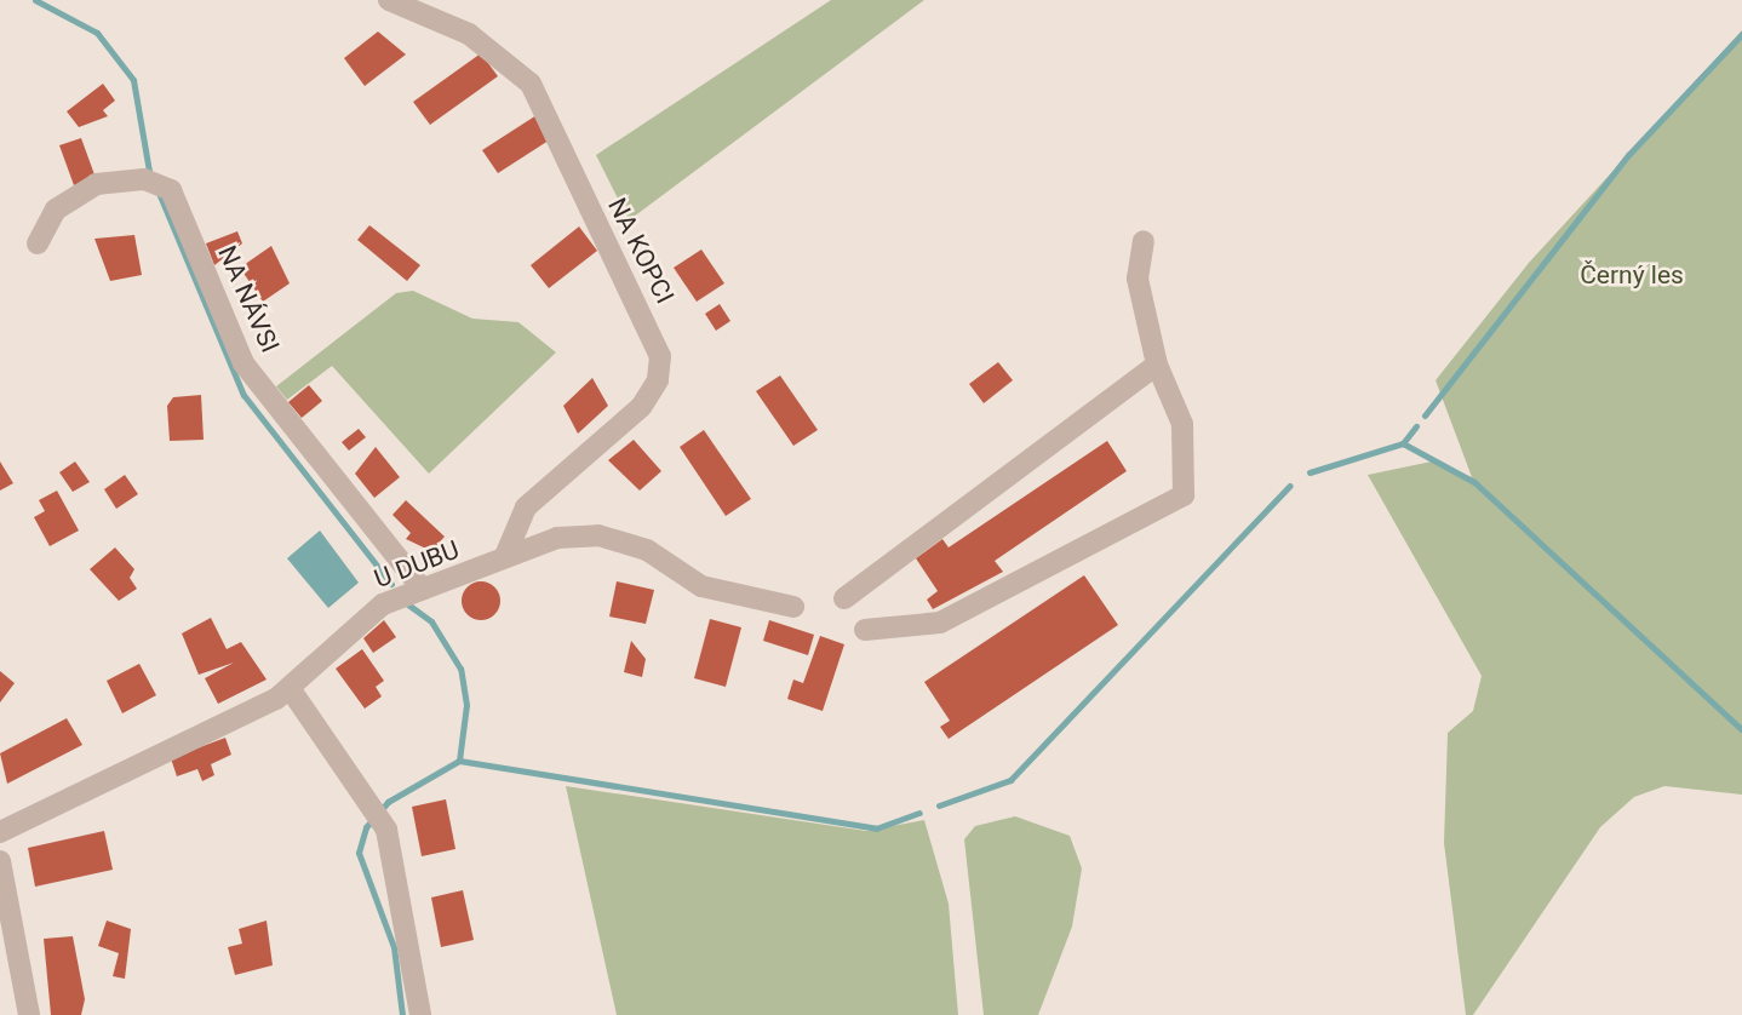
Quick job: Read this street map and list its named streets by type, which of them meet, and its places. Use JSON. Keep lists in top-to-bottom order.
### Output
{
  "streets": {
    "street": ["NA KOPCI", "NA NÁVSI", "U DUBU"]
  },
  "crossings": [
    ["NA KOPCI", "U DUBU"],
    ["NA NÁVSI", "U DUBU"]
  ],
  "parks": ["Černý les"]
}
